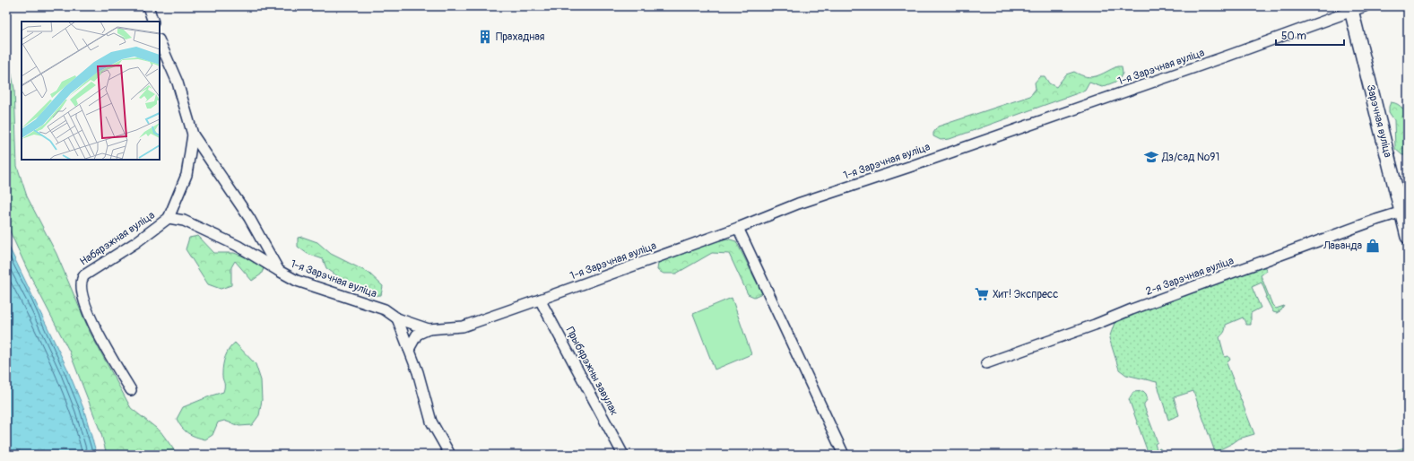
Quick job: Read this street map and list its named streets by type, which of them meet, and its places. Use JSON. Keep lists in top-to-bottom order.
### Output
{
  "streets": {
    "street": [
      "1-я Зарэчная вуліца",
      "Зарэчная вуліца",
      "Набярэжная вуліца",
      "2-я Зарэчная вуліца",
      "Прыбярэжны завулак"
    ]
  },
  "crossings": [
    ["1-я Зарэчная вуліца", "Зарэчная вуліца"],
    ["1-я Зарэчная вуліца", "Набярэжная вуліца"],
    ["1-я Зарэчная вуліца", "Прыбярэжны завулак"],
    ["Зарэчная вуліца", "2-я Зарэчная вуліца"]
  ],
  "places": {
    "building": ["Прахадная"],
    "school or university": ["Дз/сад №91"],
    "shop": ["Лаванда"],
    "supermarket": ["Хит! Экспресс"]
  },
  "scale_bar": "50 m"
}
